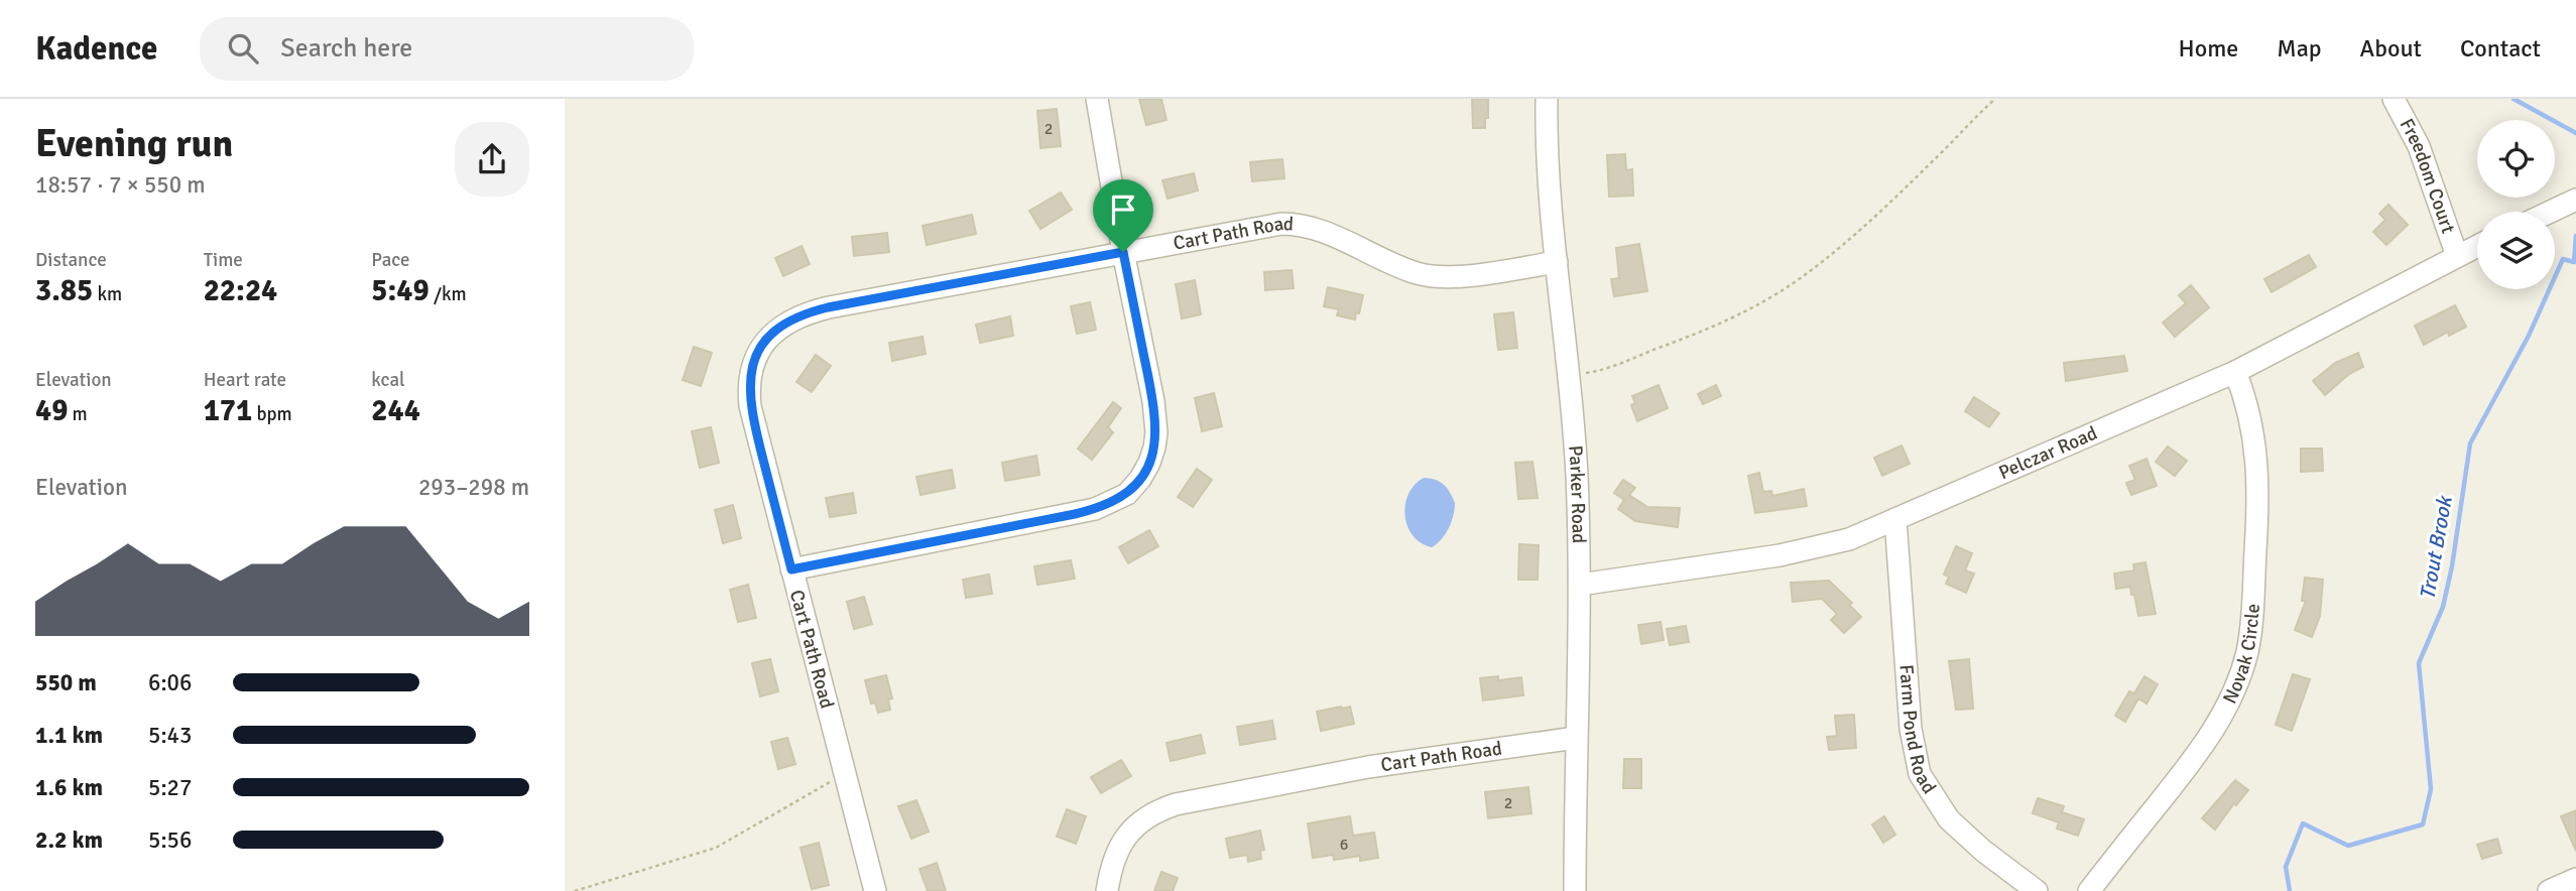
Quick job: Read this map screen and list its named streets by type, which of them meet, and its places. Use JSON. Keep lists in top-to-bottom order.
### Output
{
  "streets": {
    "street": [
      "Freedom Court",
      "Cart Path Road",
      "Pelczar Road",
      "Parker Road",
      "Novak Circle",
      "Farm Pond Road"
    ]
  },
  "crossings": [
    ["Freedom Court", "Pelczar Road"],
    ["Cart Path Road", "Parker Road"],
    ["Pelczar Road", "Parker Road"],
    ["Pelczar Road", "Novak Circle"],
    ["Pelczar Road", "Farm Pond Road"]
  ],
  "water": ["Trout Brook"],
  "house_numbers": ["2", "2", "6"],
  "page": {
    "header": "Kadence",
    "search": "Search here",
    "nav": [
      "Home",
      "Map",
      "About",
      "Contact"
    ],
    "heading": ["Evening run", "18:57 · 7 × 550 m"],
    "stats": [
      ["Distance", "3.85 km"],
      ["Time", "22:24"],
      ["Pace", "5:49 /km"],
      ["Elevation", "49 m"],
      ["Heart rate", "171 bpm"],
      ["kcal", "244"]
    ],
    "chart": ["Elevation", "293–298 m"],
    "list": [
      {
        "name": "550 m",
        "note": "6:06"
      },
      {
        "name": "1.1 km",
        "note": "5:43"
      },
      {
        "name": "1.6 km",
        "note": "5:27"
      },
      {
        "name": "2.2 km",
        "note": "5:56"
      }
    ]
  }
}
